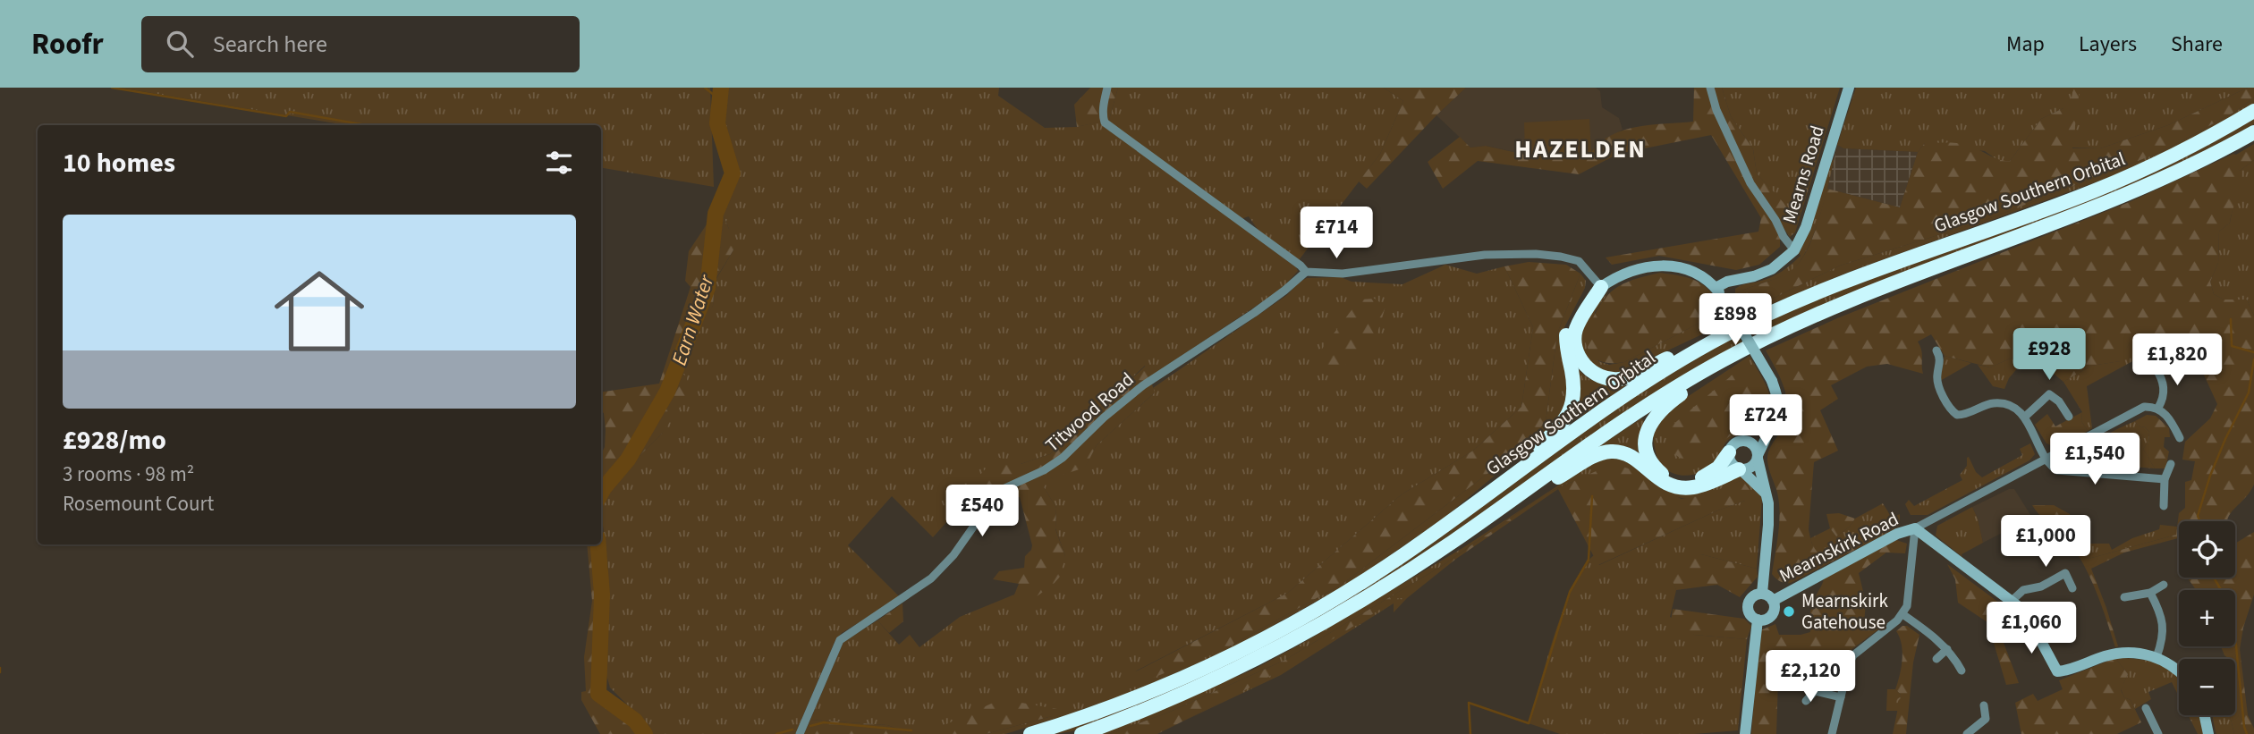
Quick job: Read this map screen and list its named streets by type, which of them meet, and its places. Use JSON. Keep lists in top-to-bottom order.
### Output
{
  "streets": {
    "highway": ["Glasgow Southern Orbital"],
    "street": ["Mearns Road", "Titwood Road", "Mearnskirk Road"]
  },
  "districts": ["HAZELDEN"],
  "water": ["Earn Water"],
  "places": ["Mearnskirk Gatehouse"],
  "page": {
    "header": "Roofr",
    "search": "Search here",
    "nav": ["Map", "Layers", "Share"],
    "heading": "10 homes",
    "list": [
      {
        "name": "£928/mo",
        "note": "3 rooms · 98 m² · Rosemount Court"
      }
    ],
    "price": [
      "£714",
      "£898",
      "£928",
      "£1,820",
      "£724",
      "£1,540",
      "£540",
      "£1,000",
      "£1,060",
      "£2,120"
    ],
    "map_buttons": ["+", "−"]
  }
}
